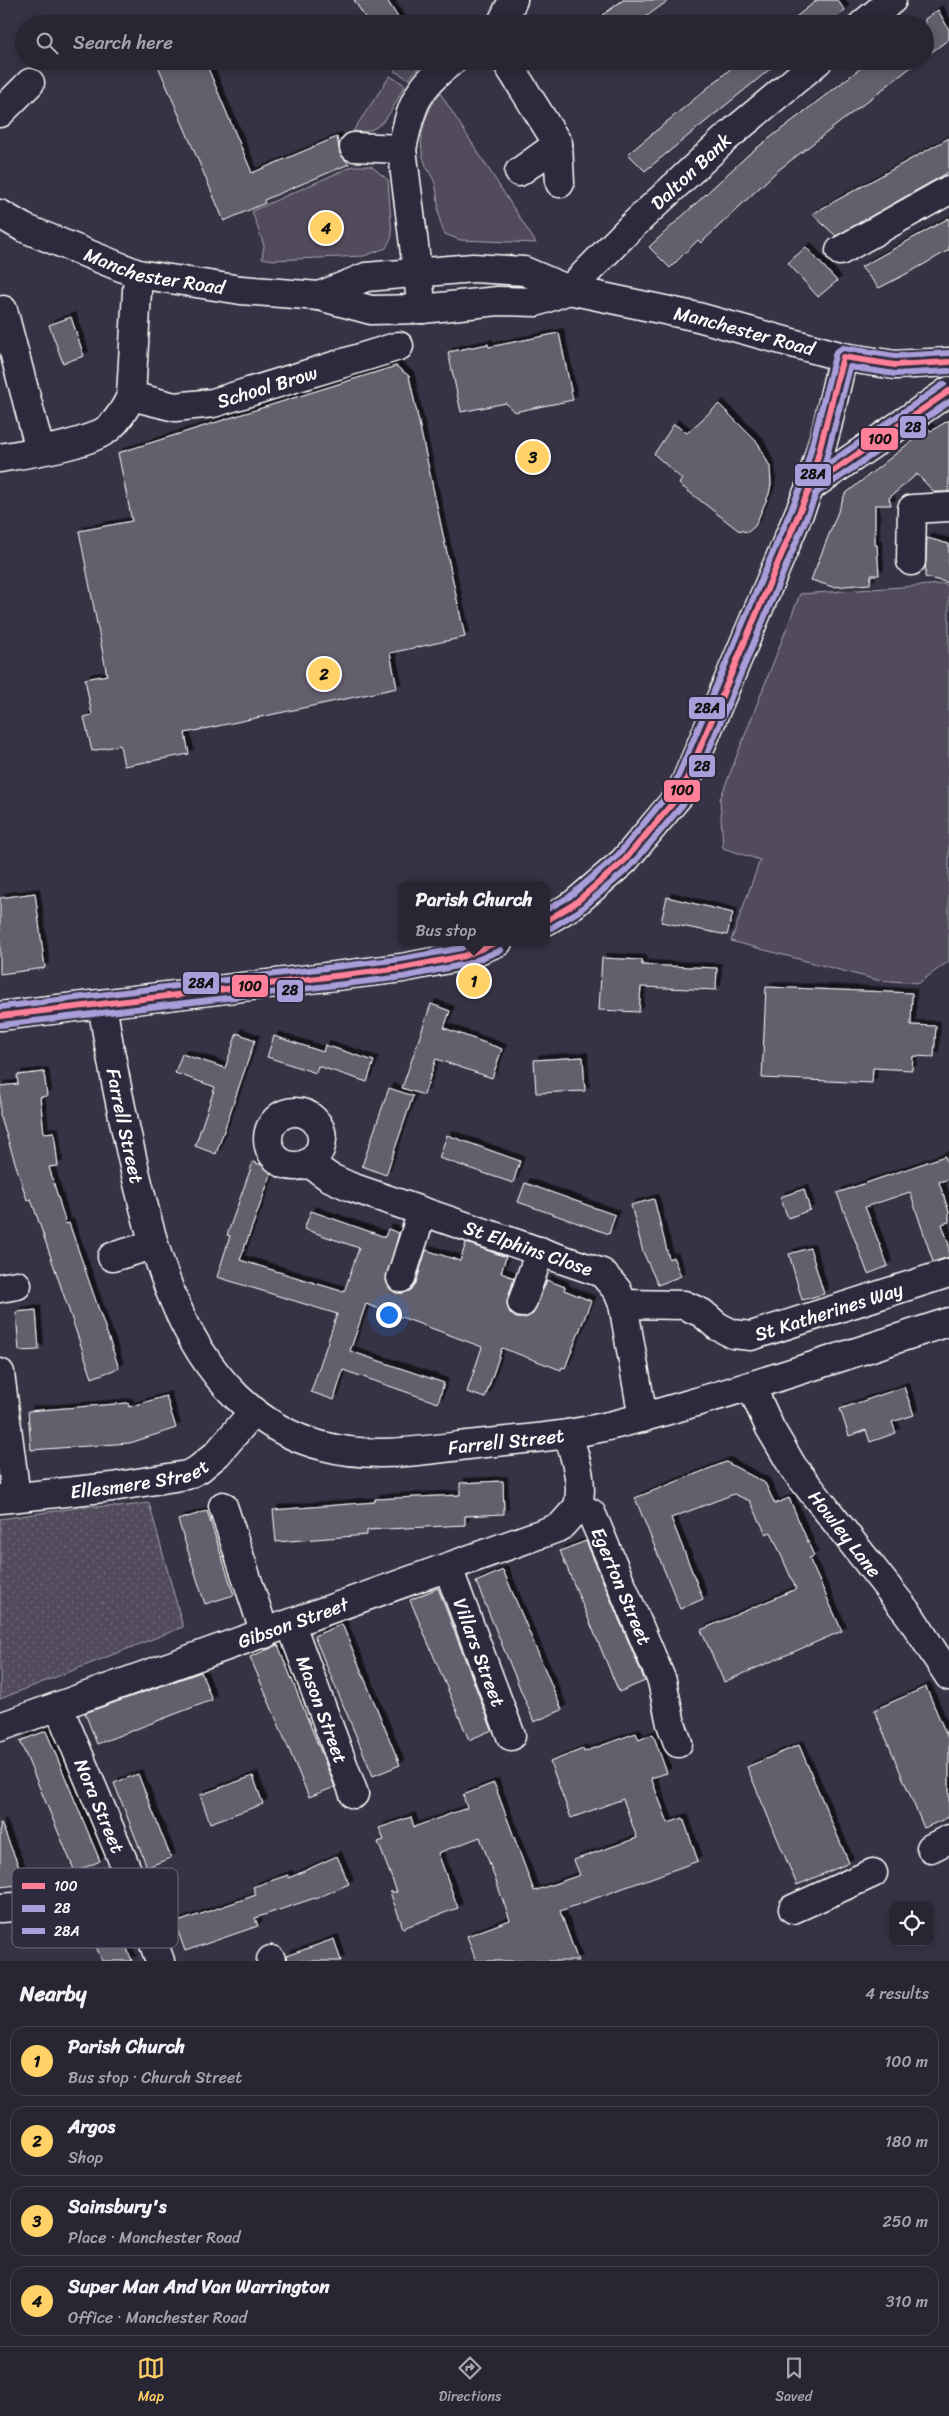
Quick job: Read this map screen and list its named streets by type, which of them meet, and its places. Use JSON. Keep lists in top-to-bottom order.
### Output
{
  "streets": {
    "street": [
      "Dalton Bank",
      "Manchester Road",
      "School Brow",
      "Farrell Street",
      "St Elphins Close",
      "St Katherines Way",
      "Ellesmere Street",
      "Howley Lane",
      "Egerton Street",
      "Gibson Street",
      "Villars Street",
      "Mason Street",
      "Nora Street"
    ]
  },
  "crossings": [
    ["Dalton Bank", "Manchester Road"],
    ["Farrell Street", "St Elphins Close"],
    ["Farrell Street", "Ellesmere Street"],
    ["Farrell Street", "Howley Lane"],
    ["Farrell Street", "Egerton Street"],
    ["St Elphins Close", "St Katherines Way"],
    ["Egerton Street", "Gibson Street"],
    ["Gibson Street", "Villars Street"],
    ["Gibson Street", "Mason Street"],
    ["Gibson Street", "Nora Street"]
  ],
  "lines": ["transit line 28A", "transit line 100", "transit line 28"],
  "legend": ["100", "28", "28A"],
  "page": {
    "search": "Search here",
    "pins": [
      "4",
      "3",
      "2",
      "1"
    ],
    "popup": ["Parish Church", "Bus stop"],
    "heading": ["Nearby", "4 results"],
    "list": [
      {
        "mark": "1",
        "name": "Parish Church",
        "note": "Bus stop · Church Street",
        "value": "100 m"
      },
      {
        "mark": "2",
        "name": "Argos",
        "note": "Shop",
        "value": "180 m"
      },
      {
        "mark": "3",
        "name": "Sainsbury's",
        "note": "Place · Manchester Road",
        "value": "250 m"
      },
      {
        "mark": "4",
        "name": "Super Man And Van Warrington",
        "note": "Office · Manchester Road",
        "value": "310 m"
      }
    ],
    "nav": ["Map", "Directions", "Saved"]
  }
}
